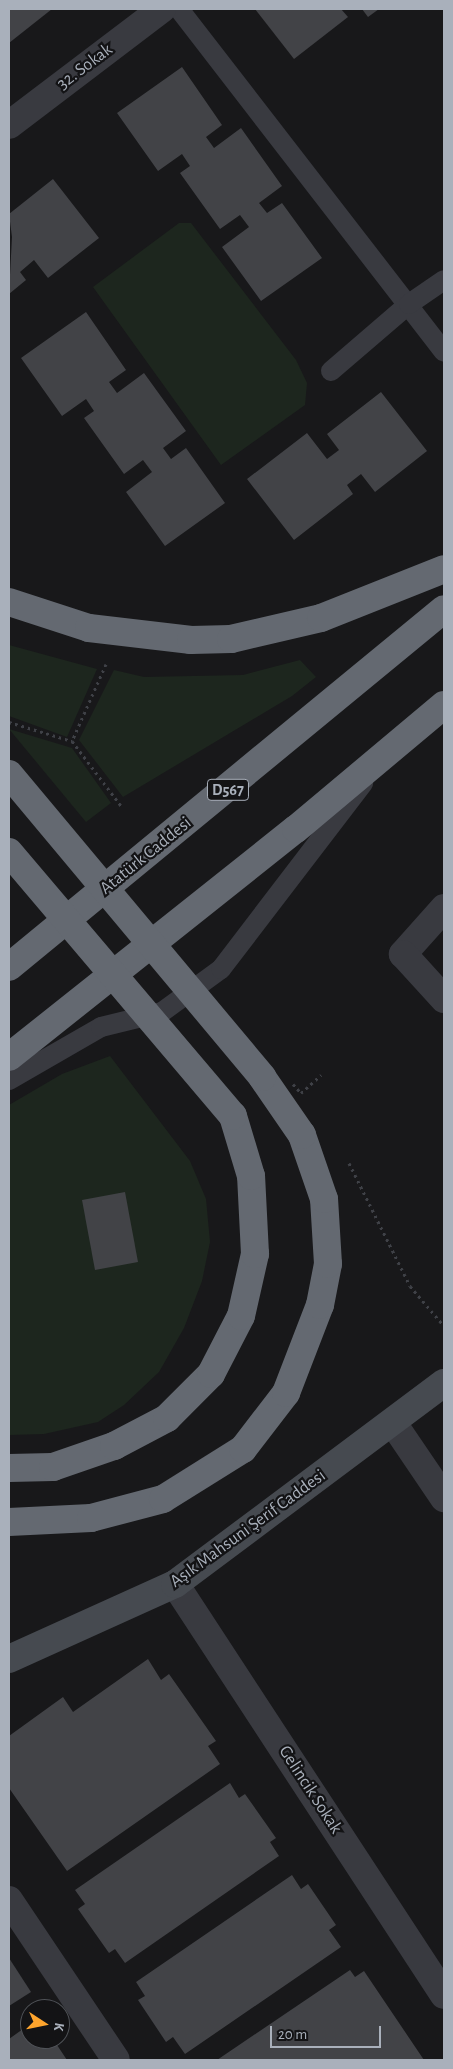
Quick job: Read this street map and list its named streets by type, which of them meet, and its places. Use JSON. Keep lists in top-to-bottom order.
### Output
{
  "streets": {
    "highway": ["D567", "Atatürk Caddesi"],
    "street": ["32. Sokak", "Aşık Mahsuni Şerif Caddesi", "Gelincik Sokak"]
  },
  "crossings": [
    ["Aşık Mahsuni Şerif Caddesi", "Gelincik Sokak"]
  ],
  "scale_bar": "20 m",
  "north": "right"
}
